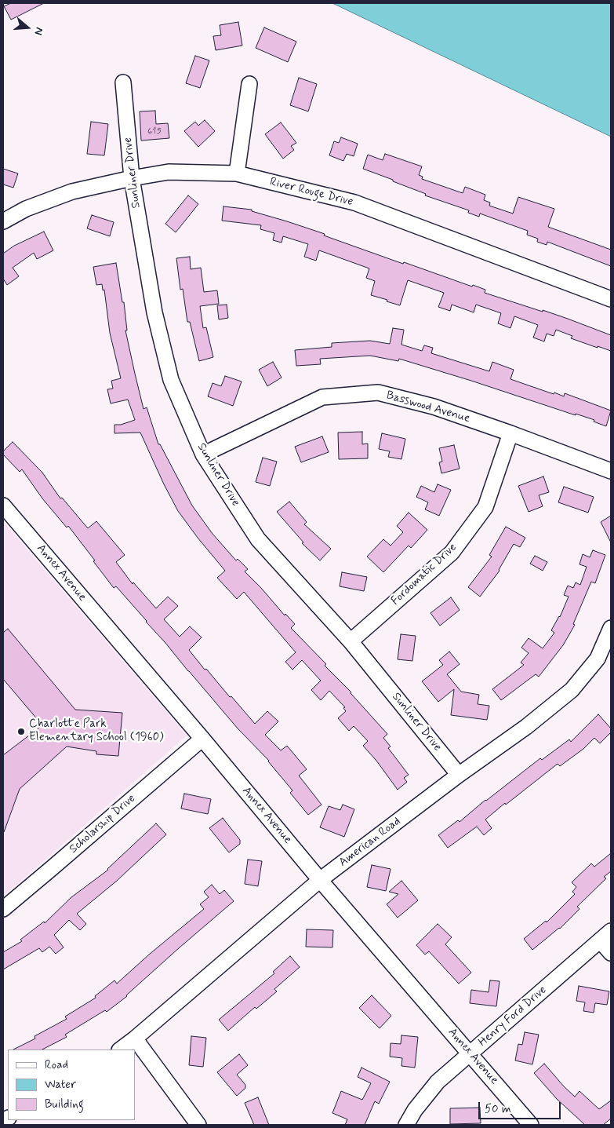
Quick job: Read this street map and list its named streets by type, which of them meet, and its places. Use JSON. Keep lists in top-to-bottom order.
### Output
{
  "streets": {
    "street": [
      "Sunliner Drive",
      "River Rouge Drive",
      "Basswood Avenue",
      "Annex Avenue",
      "Fordomatic Drive",
      "Scholarship Drive",
      "American Road",
      "Henry Ford Drive"
    ]
  },
  "crossings": [
    ["Sunliner Drive", "River Rouge Drive"],
    ["Sunliner Drive", "Basswood Avenue"],
    ["Sunliner Drive", "Fordomatic Drive"],
    ["Sunliner Drive", "American Road"],
    ["Basswood Avenue", "Fordomatic Drive"],
    ["Annex Avenue", "Scholarship Drive"],
    ["Annex Avenue", "American Road"],
    ["Annex Avenue", "Henry Ford Drive"]
  ],
  "places": ["Charlotte Park Elementary School (1960)"],
  "house_numbers": ["615"],
  "legend": ["Road", "Water", "Building"],
  "scale_bar": "50 m",
  "north": "right"
}
